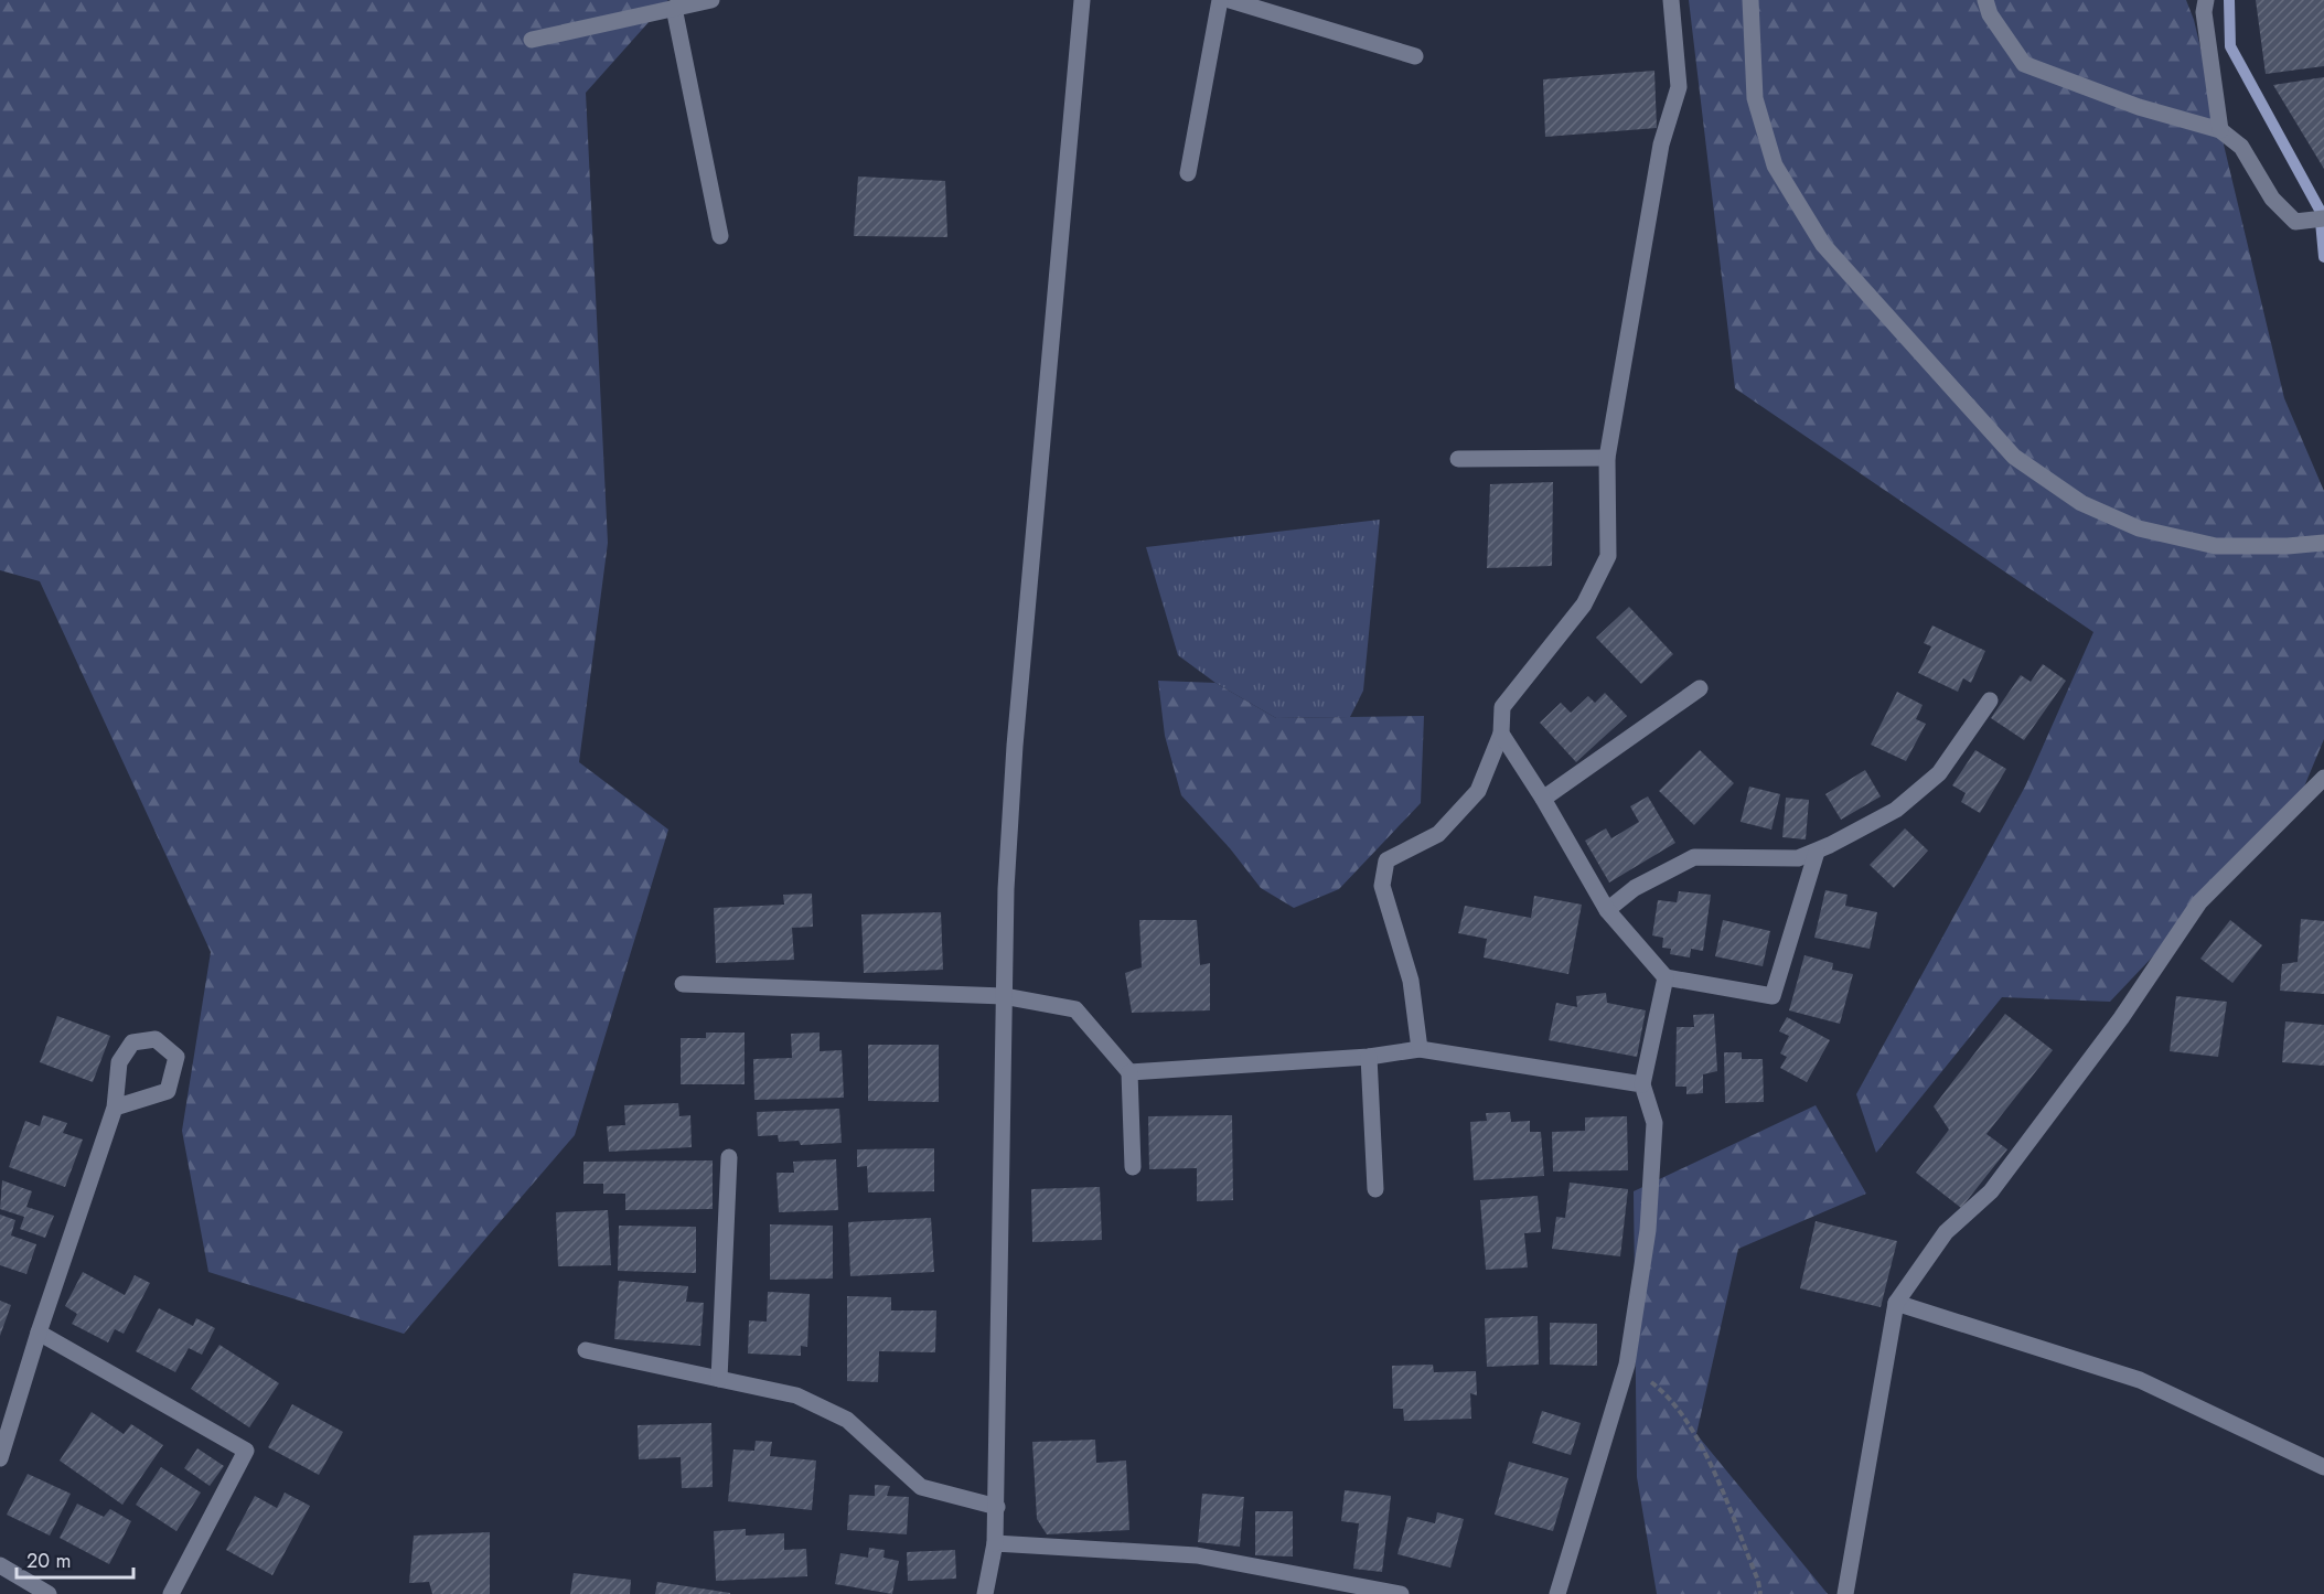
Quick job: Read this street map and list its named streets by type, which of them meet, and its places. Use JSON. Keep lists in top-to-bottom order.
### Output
{
  "scale_bar": "20 m"
}
